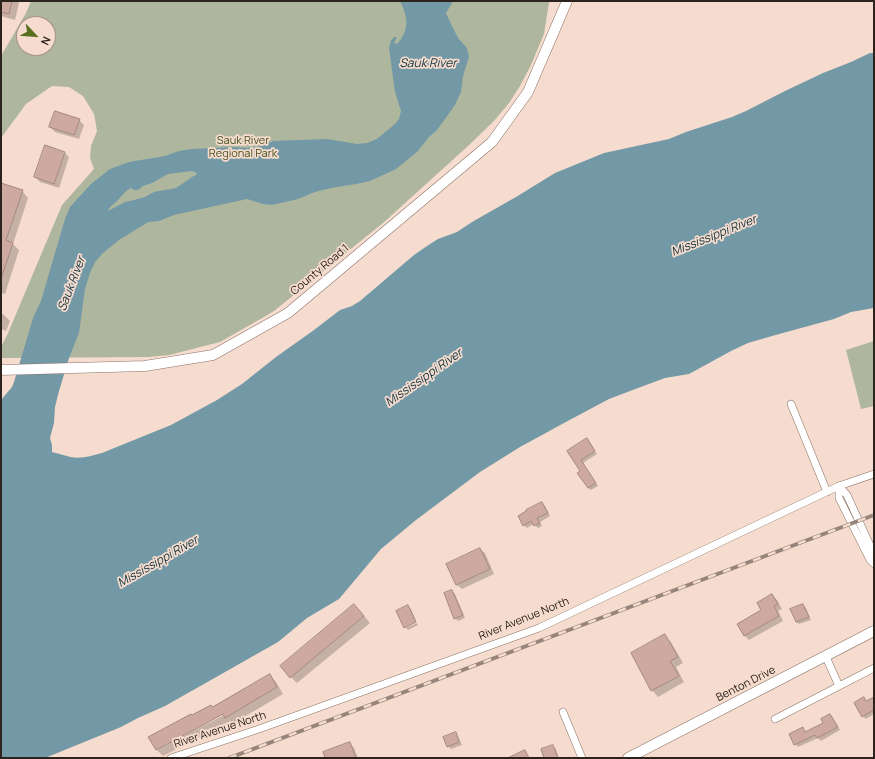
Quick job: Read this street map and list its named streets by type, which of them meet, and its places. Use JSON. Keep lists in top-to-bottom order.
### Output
{
  "streets": {
    "street": ["County Road 1", "River Avenue North", "Benton Drive"]
  },
  "water": ["Sauk River", "Mississippi River"],
  "parks": ["Sauk River Regional Park"],
  "north": "bottom right"
}
